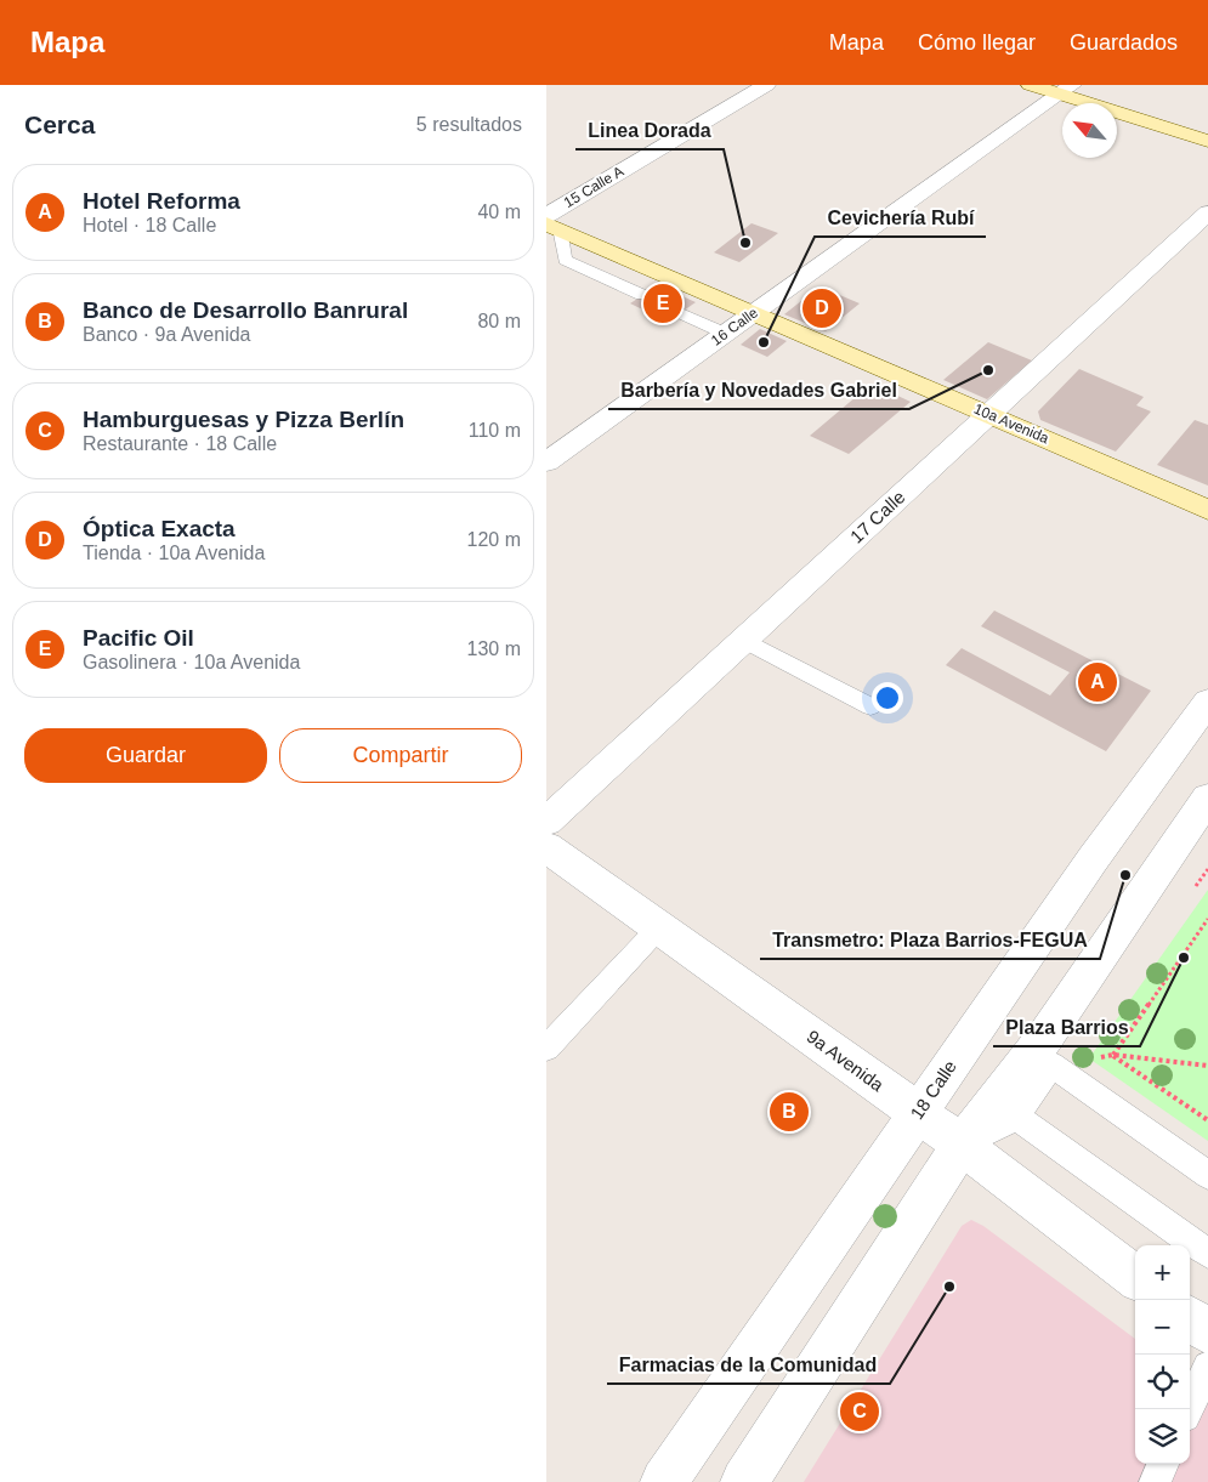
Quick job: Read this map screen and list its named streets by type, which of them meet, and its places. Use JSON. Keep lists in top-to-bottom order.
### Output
{
  "streets": {
    "main road": ["10a Avenida"],
    "street": [
      "15 Calle A",
      "16 Calle",
      "17 Calle",
      "9a Avenida",
      "18 Calle"
    ]
  },
  "crossings": [
    ["15 Calle A", "10a Avenida"],
    ["16 Calle", "10a Avenida"],
    ["10a Avenida", "17 Calle"],
    ["9a Avenida", "18 Calle"]
  ],
  "places": [
    "Linea Dorada",
    "Cevichería Rubí",
    "Barbería y Novedades Gabriel",
    "Transmetro: Plaza Barrios-FEGUA",
    "Plaza Barrios",
    "Farmacias de la Comunidad"
  ],
  "north": "top left",
  "page": {
    "header": "Mapa",
    "nav": ["Mapa", "Cómo llegar", "Guardados"],
    "heading": ["Cerca", "5 resultados"],
    "list": [
      {
        "mark": "A",
        "name": "Hotel Reforma",
        "note": "Hotel · 18 Calle",
        "value": "40 m"
      },
      {
        "mark": "B",
        "name": "Banco de Desarrollo Banrural",
        "note": "Banco · 9a Avenida",
        "value": "80 m"
      },
      {
        "mark": "C",
        "name": "Hamburguesas y Pizza Berlín",
        "note": "Restaurante · 18 Calle",
        "value": "110 m"
      },
      {
        "mark": "D",
        "name": "Óptica Exacta",
        "note": "Tienda · 10a Avenida",
        "value": "120 m"
      },
      {
        "mark": "E",
        "name": "Pacific Oil",
        "note": "Gasolinera · 10a Avenida",
        "value": "130 m"
      }
    ],
    "pins": [
      "E",
      "D",
      "A",
      "B",
      "C"
    ],
    "buttons": ["Guardar", "Compartir"],
    "map_buttons": ["+", "−"]
  }
}
